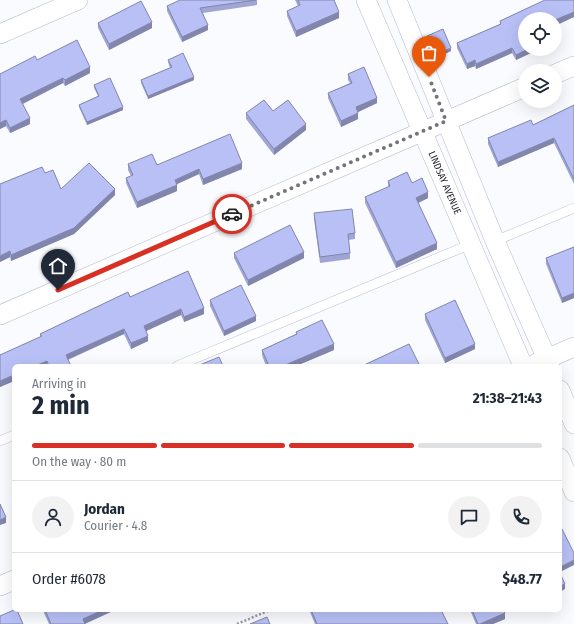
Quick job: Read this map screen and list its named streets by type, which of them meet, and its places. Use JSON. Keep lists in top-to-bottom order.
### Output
{
  "streets": {
    "street": ["LINDSAY AVENUE"]
  },
  "page": {
    "heading": ["2 min", "Arriving in", "21:38–21:43"],
    "panel": [
      "Jordan",
      "Courier · 4.8",
      "Order #6078",
      "$48.77"
    ],
    "bar": "On the way · 80 m"
  }
}
